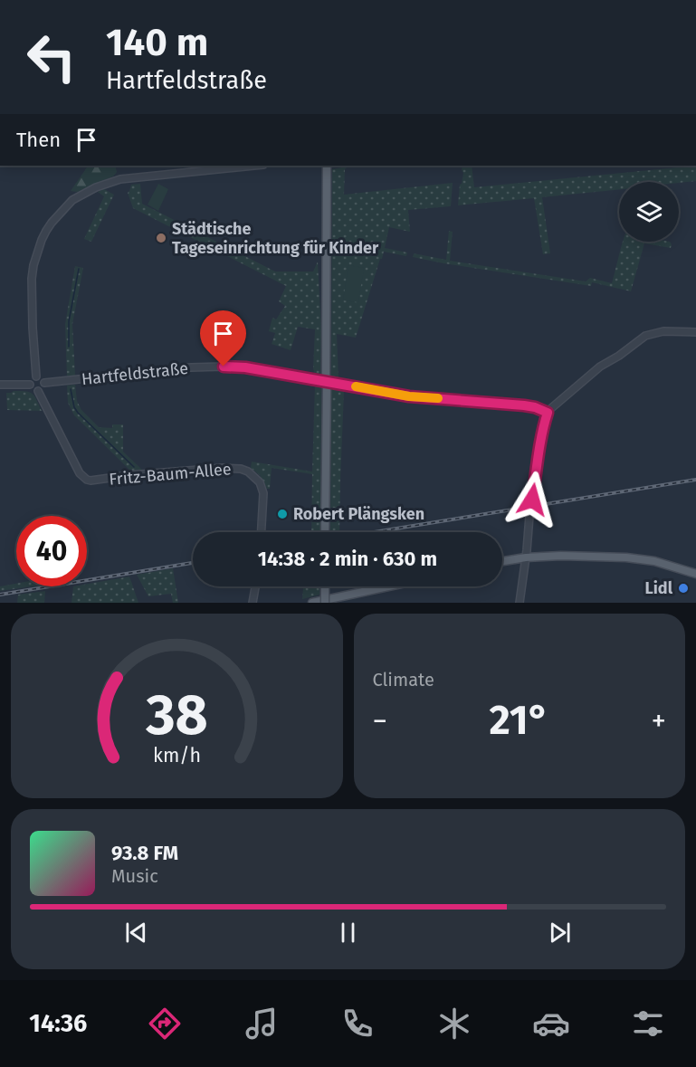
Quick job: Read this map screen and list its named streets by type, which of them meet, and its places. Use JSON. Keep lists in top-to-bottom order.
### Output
{
  "streets": {
    "street": ["Hartfeldstraße", "Fritz-Baum-Allee"]
  },
  "crossings": [
    ["Hartfeldstraße", "Fritz-Baum-Allee"]
  ],
  "places": ["Städtische Tageseinrichtung für Kinder", "Robert Plängsken", "Lidl"],
  "page": {
    "turn": ["140 m", "Hartfeldstraße"],
    "then": "Then",
    "limit": "40",
    "trip": "14:38 · 2 min · 630 m",
    "tile": "Climate",
    "heat": ["−", "21°", "+"],
    "song": ["93.8 FM", "Music"],
    "tabs": "14:36",
    "gauge": ["38", "km/h"]
  }
}
